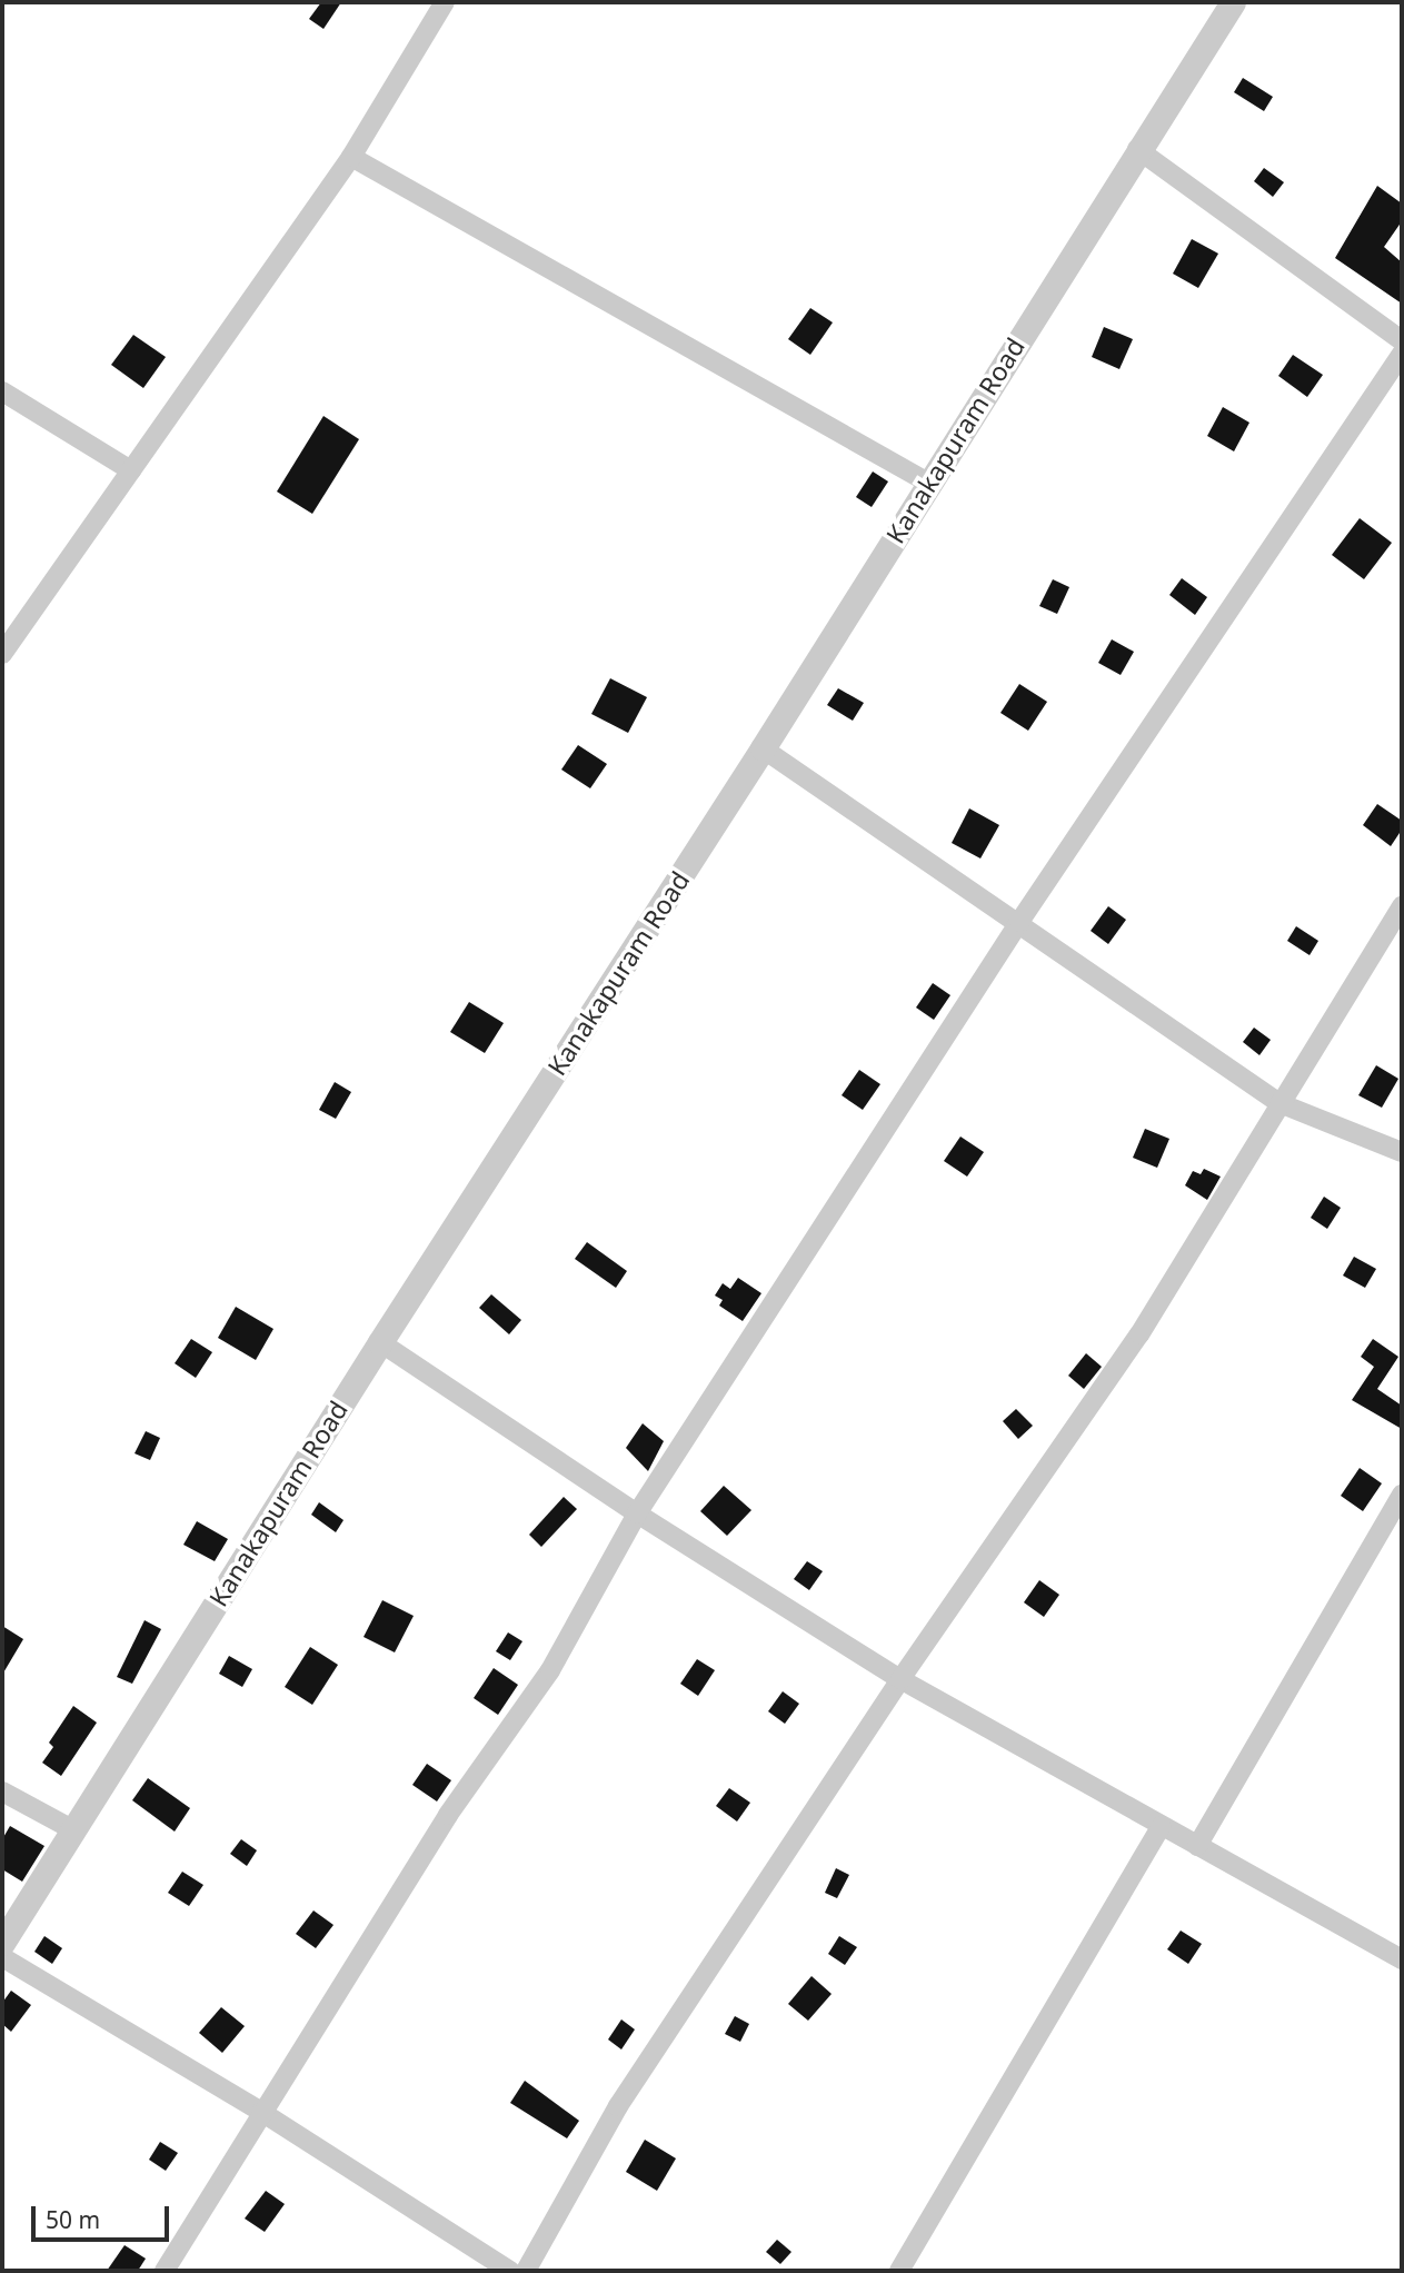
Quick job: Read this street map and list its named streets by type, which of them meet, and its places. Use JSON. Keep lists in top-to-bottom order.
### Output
{
  "streets": {
    "street": ["Kanakapuram Road"]
  },
  "scale_bar": "50 m"
}
